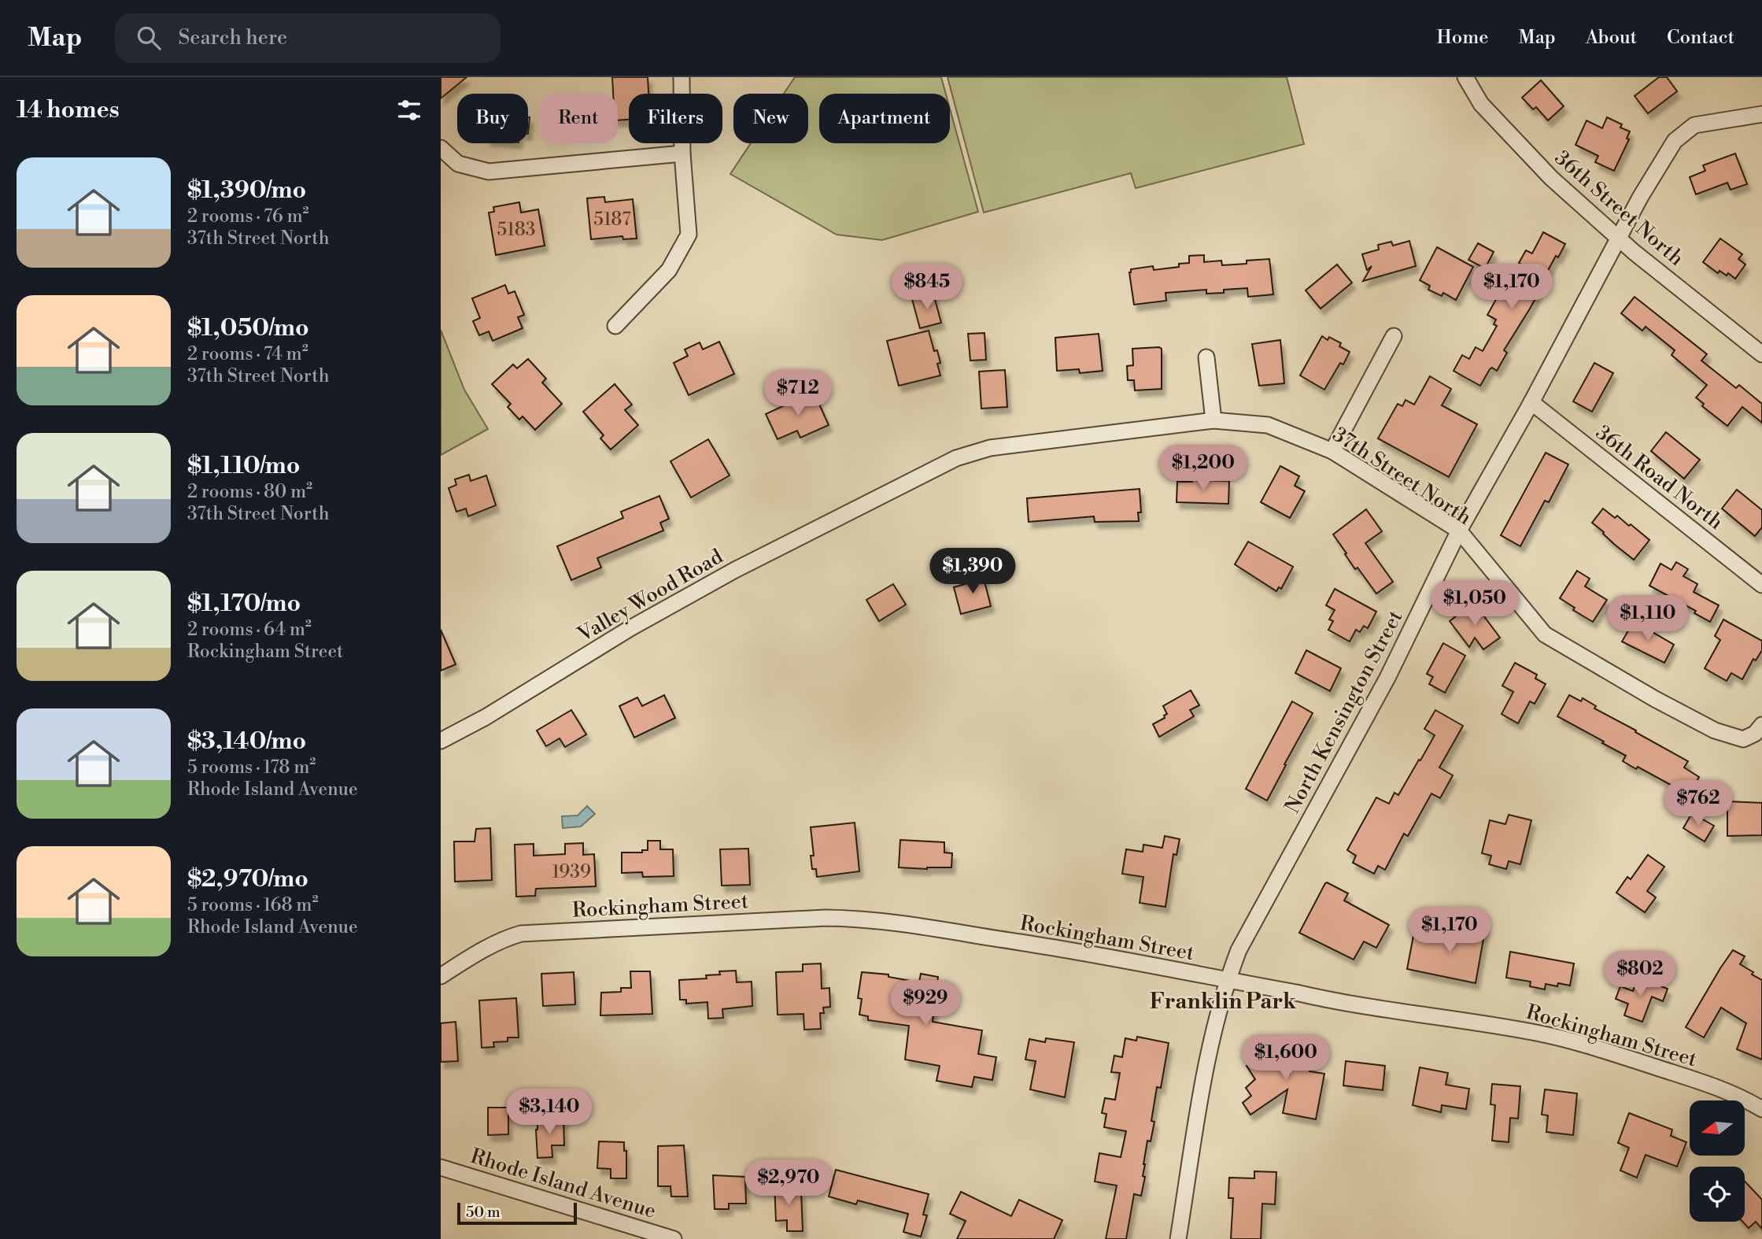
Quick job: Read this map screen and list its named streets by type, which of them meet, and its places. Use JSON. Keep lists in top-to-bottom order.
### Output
{
  "streets": {
    "street": [
      "36th Street North",
      "37th Street North",
      "36th Road North",
      "Valley Wood Road",
      "North Kensington Street",
      "Rockingham Street",
      "Rhode Island Avenue"
    ]
  },
  "crossings": [
    ["36th Street North", "North Kensington Street"],
    ["37th Street North", "Valley Wood Road"],
    ["37th Street North", "North Kensington Street"],
    ["36th Road North", "North Kensington Street"],
    ["North Kensington Street", "Rockingham Street"]
  ],
  "districts": ["Franklin Park"],
  "house_numbers": ["5187", "5183", "1939"],
  "scale_bar": "50 m",
  "north": "left",
  "page": {
    "header": "Map",
    "search": "Search here",
    "nav": [
      "Home",
      "Map",
      "About",
      "Contact"
    ],
    "heading": "14 homes",
    "chip": [
      "Buy",
      "Rent",
      "Filters",
      "New",
      "Apartment"
    ],
    "list": [
      {
        "name": "$1,390/mo",
        "note": "2 rooms · 76 m² · 37th Street North"
      },
      {
        "name": "$1,050/mo",
        "note": "2 rooms · 74 m² · 37th Street North"
      },
      {
        "name": "$1,110/mo",
        "note": "2 rooms · 80 m² · 37th Street North"
      },
      {
        "name": "$1,170/mo",
        "note": "2 rooms · 64 m² · Rockingham Street"
      },
      {
        "name": "$3,140/mo",
        "note": "5 rooms · 178 m² · Rhode Island Avenue"
      },
      {
        "name": "$2,970/mo",
        "note": "5 rooms · 168 m² · Rhode Island Avenue"
      }
    ],
    "price": [
      "$845",
      "$1,170",
      "$712",
      "$1,200",
      "$1,390",
      "$1,050",
      "$1,110",
      "$762",
      "$1,170",
      "$802",
      "$929",
      "$1,600",
      "$3,140",
      "$2,970"
    ],
    "scale": "50 m"
  }
}
